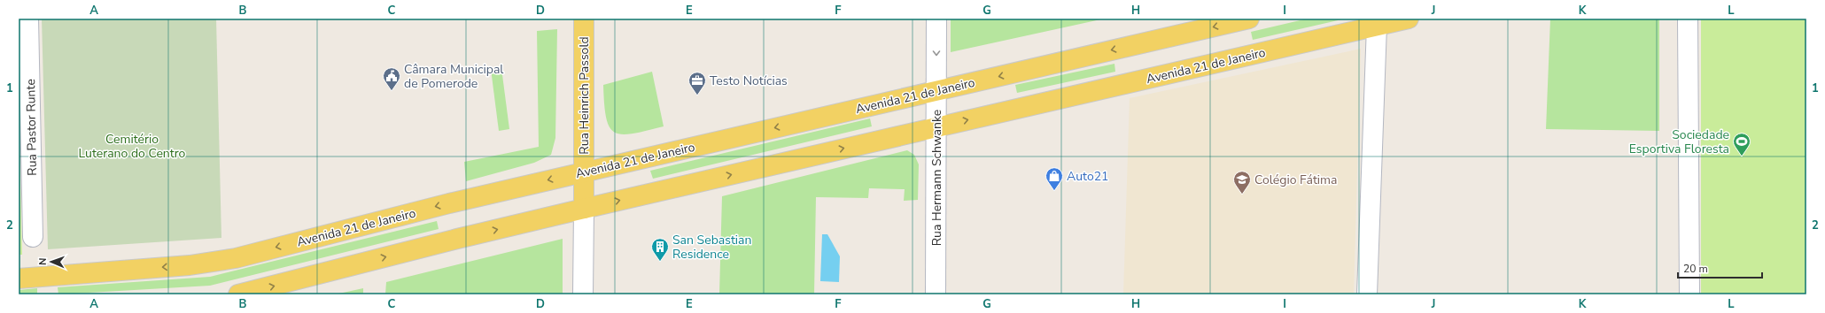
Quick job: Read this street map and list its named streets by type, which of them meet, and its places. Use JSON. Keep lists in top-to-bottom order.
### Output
{
  "streets": {
    "main road": ["Avenida 21 de Janeiro", "Rua Heinrich Passold"],
    "street": ["Rua Pastor Runte", "Rua Hermann Schwanke"]
  },
  "crossings": [
    ["Avenida 21 de Janeiro", "Rua Heinrich Passold"],
    ["Avenida 21 de Janeiro", "Rua Hermann Schwanke"]
  ],
  "parks": ["Cemitério Luterano do Centro"],
  "places": {
    "public building": ["Câmara Municipal de Pomerode"],
    "office": ["Testo Notícias"],
    "sports": ["Sociedade Esportiva Floresta"],
    "shop": ["Auto21"],
    "school or university": ["Colégio Fátima"],
    "building": ["San Sebastian Residence"]
  },
  "scale_bar": "20 m",
  "north": "left",
  "grid": {
    "columns": [
      "A",
      "B",
      "C",
      "D",
      "E",
      "F",
      "G",
      "H",
      "I",
      "J",
      "K",
      "L"
    ],
    "rows": ["1", "2"]
  }
}
